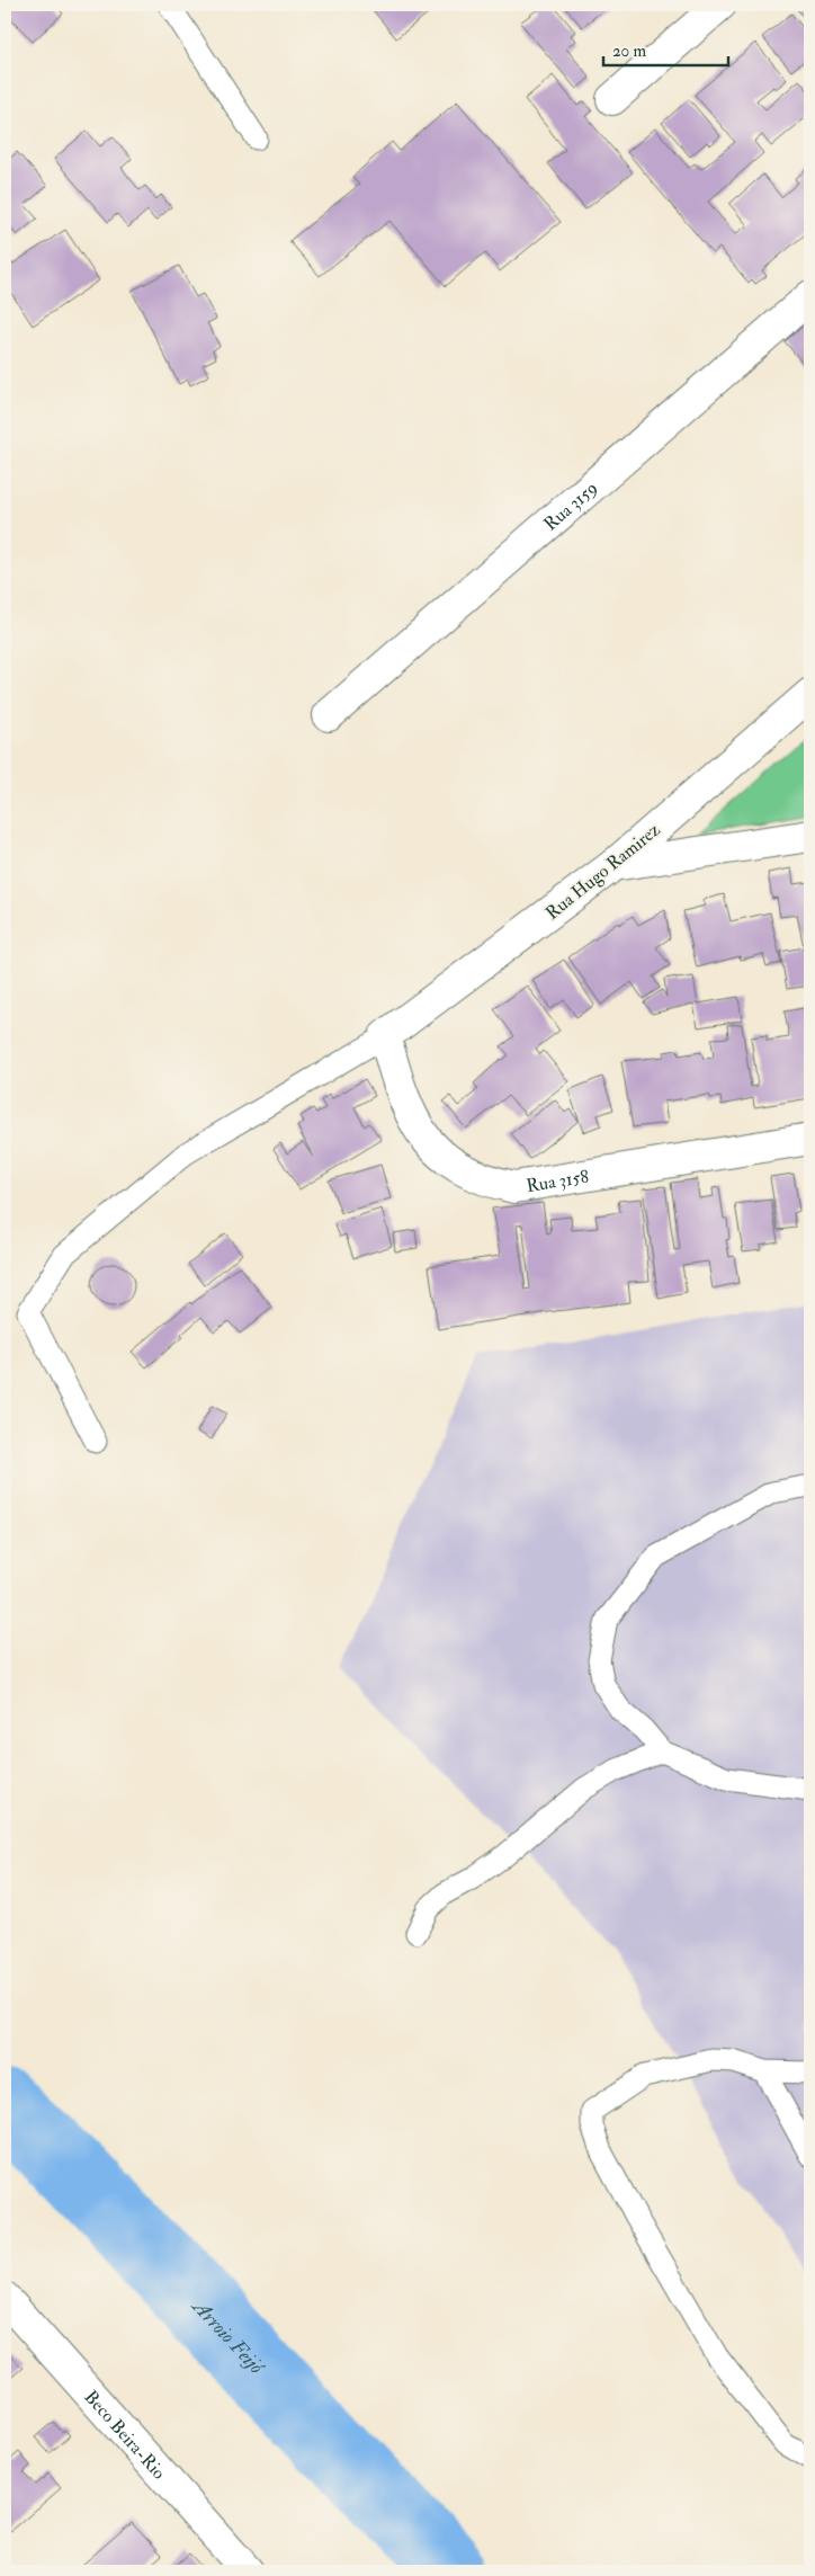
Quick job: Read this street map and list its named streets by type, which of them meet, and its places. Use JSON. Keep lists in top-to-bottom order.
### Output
{
  "streets": {
    "street": [
      "Rua 3159",
      "Rua Hugo Ramirez",
      "Rua 3158",
      "Beco Beira-Rio"
    ]
  },
  "crossings": [
    ["Rua Hugo Ramirez", "Rua 3158"]
  ],
  "water": ["Arroio Feijó"],
  "scale_bar": "20 m"
}
